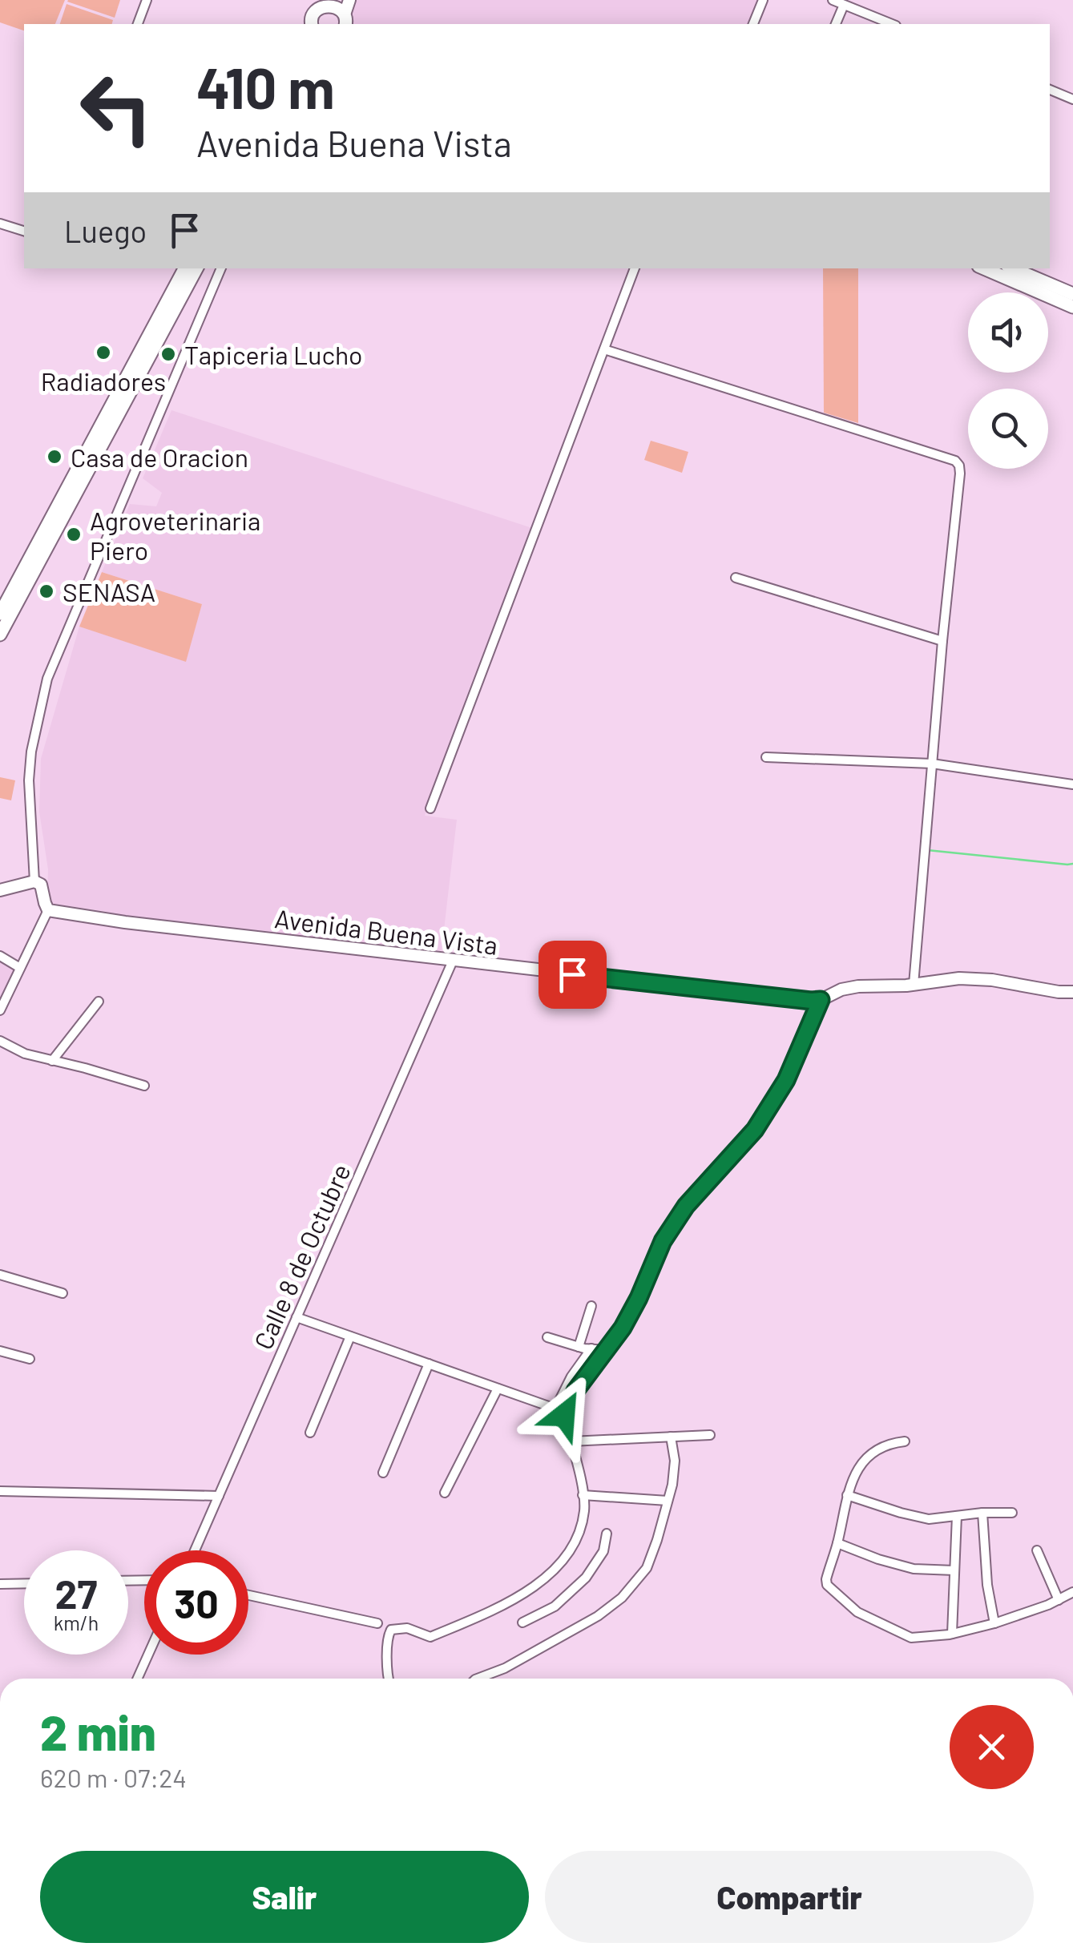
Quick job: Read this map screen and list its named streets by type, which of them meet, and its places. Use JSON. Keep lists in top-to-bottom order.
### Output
{
  "streets": {
    "street": ["Avenida Buena Vista", "Calle 8 de Octubre"]
  },
  "crossings": [
    ["Avenida Buena Vista", "Calle 8 de Octubre"]
  ],
  "places": [
    "Radiadores",
    "Tapiceria Lucho",
    "Casa de Oracion",
    "Agroveterinaria Piero",
    "SENASA"
  ],
  "page": {
    "turn": ["410 m", "Avenida Buena Vista"],
    "then": "Luego",
    "speed": "27 km/h",
    "limit": "30",
    "heading": ["2 min", "620 m · 07:24"],
    "buttons": ["Salir", "Compartir"]
  }
}
